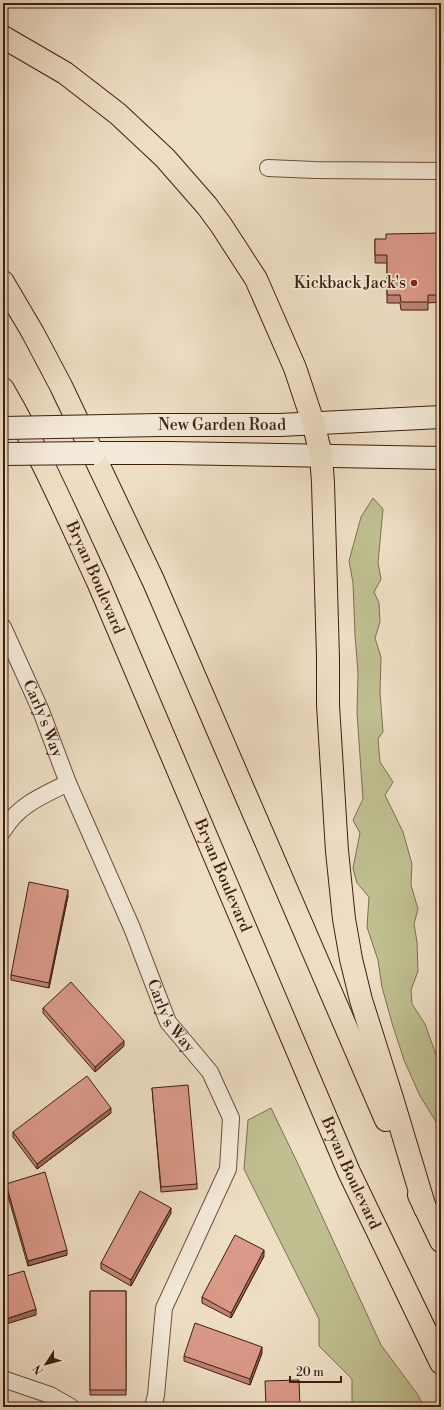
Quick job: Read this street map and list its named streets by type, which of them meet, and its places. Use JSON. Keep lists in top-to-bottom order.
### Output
{
  "streets": {
    "highway": ["Bryan Boulevard"],
    "main road": ["New Garden Road"],
    "street": ["Carly's Way"]
  },
  "crossings": [
    ["New Garden Road", "Bryan Boulevard"]
  ],
  "places": ["Kickback Jack's"],
  "scale_bar": "20 m",
  "north": "bottom left"
}
